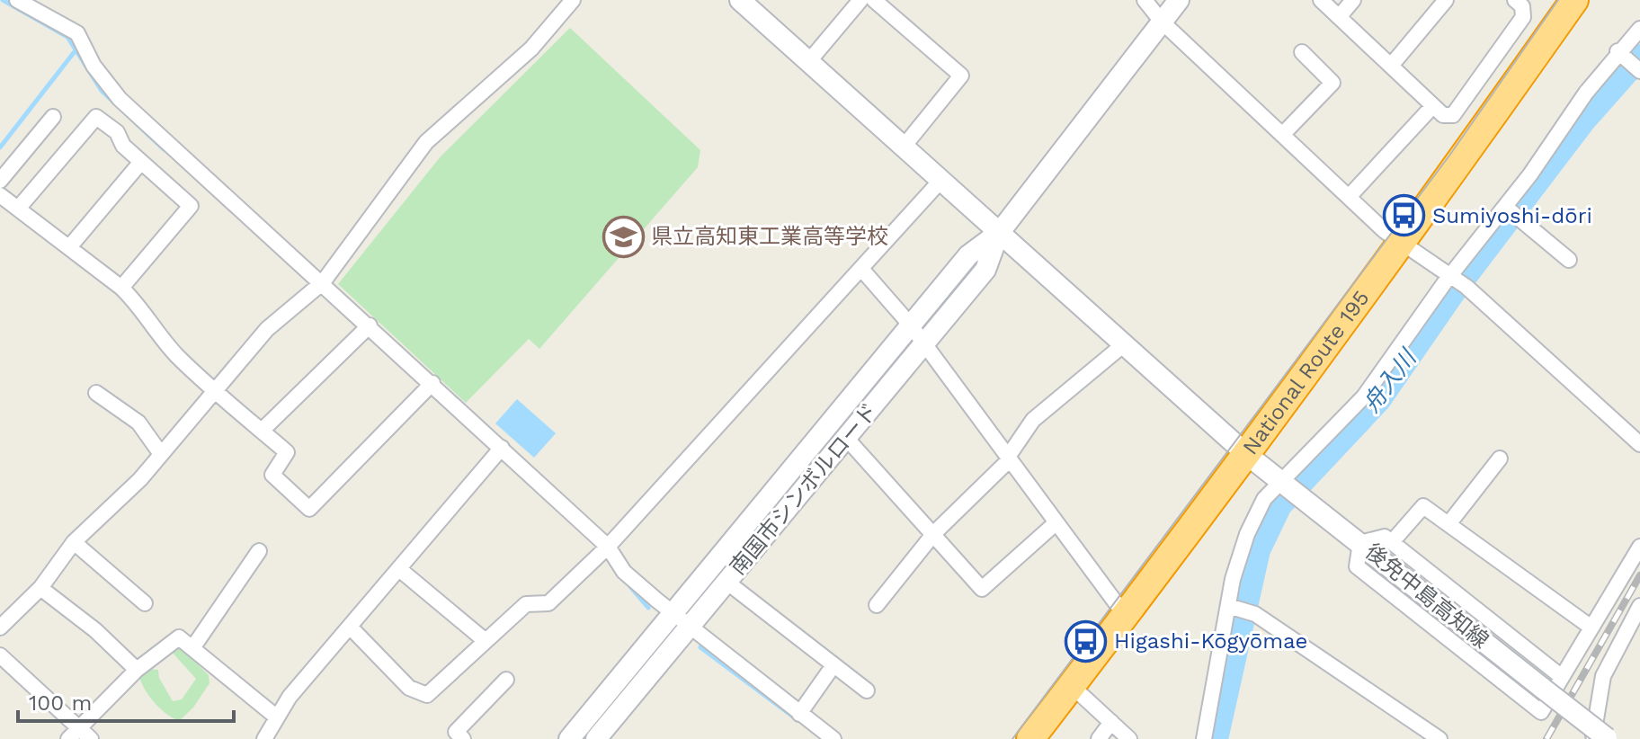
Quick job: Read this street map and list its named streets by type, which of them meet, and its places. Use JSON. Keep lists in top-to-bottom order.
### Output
{
  "streets": {
    "highway": ["National Route 195"],
    "street": ["南国市シンボルロード", "後免中島高知線"]
  },
  "crossings": [
    ["National Route 195", "後免中島高知線"],
    ["南国市シンボルロード", "後免中島高知線"]
  ],
  "water": ["舟入川"],
  "places": {
    "bus stop": ["Sumiyoshi-dōri", "Higashi-Kōgyōmae"],
    "school or university": ["県立高知東工業高等学校"]
  },
  "scale_bar": "100 m"
}
